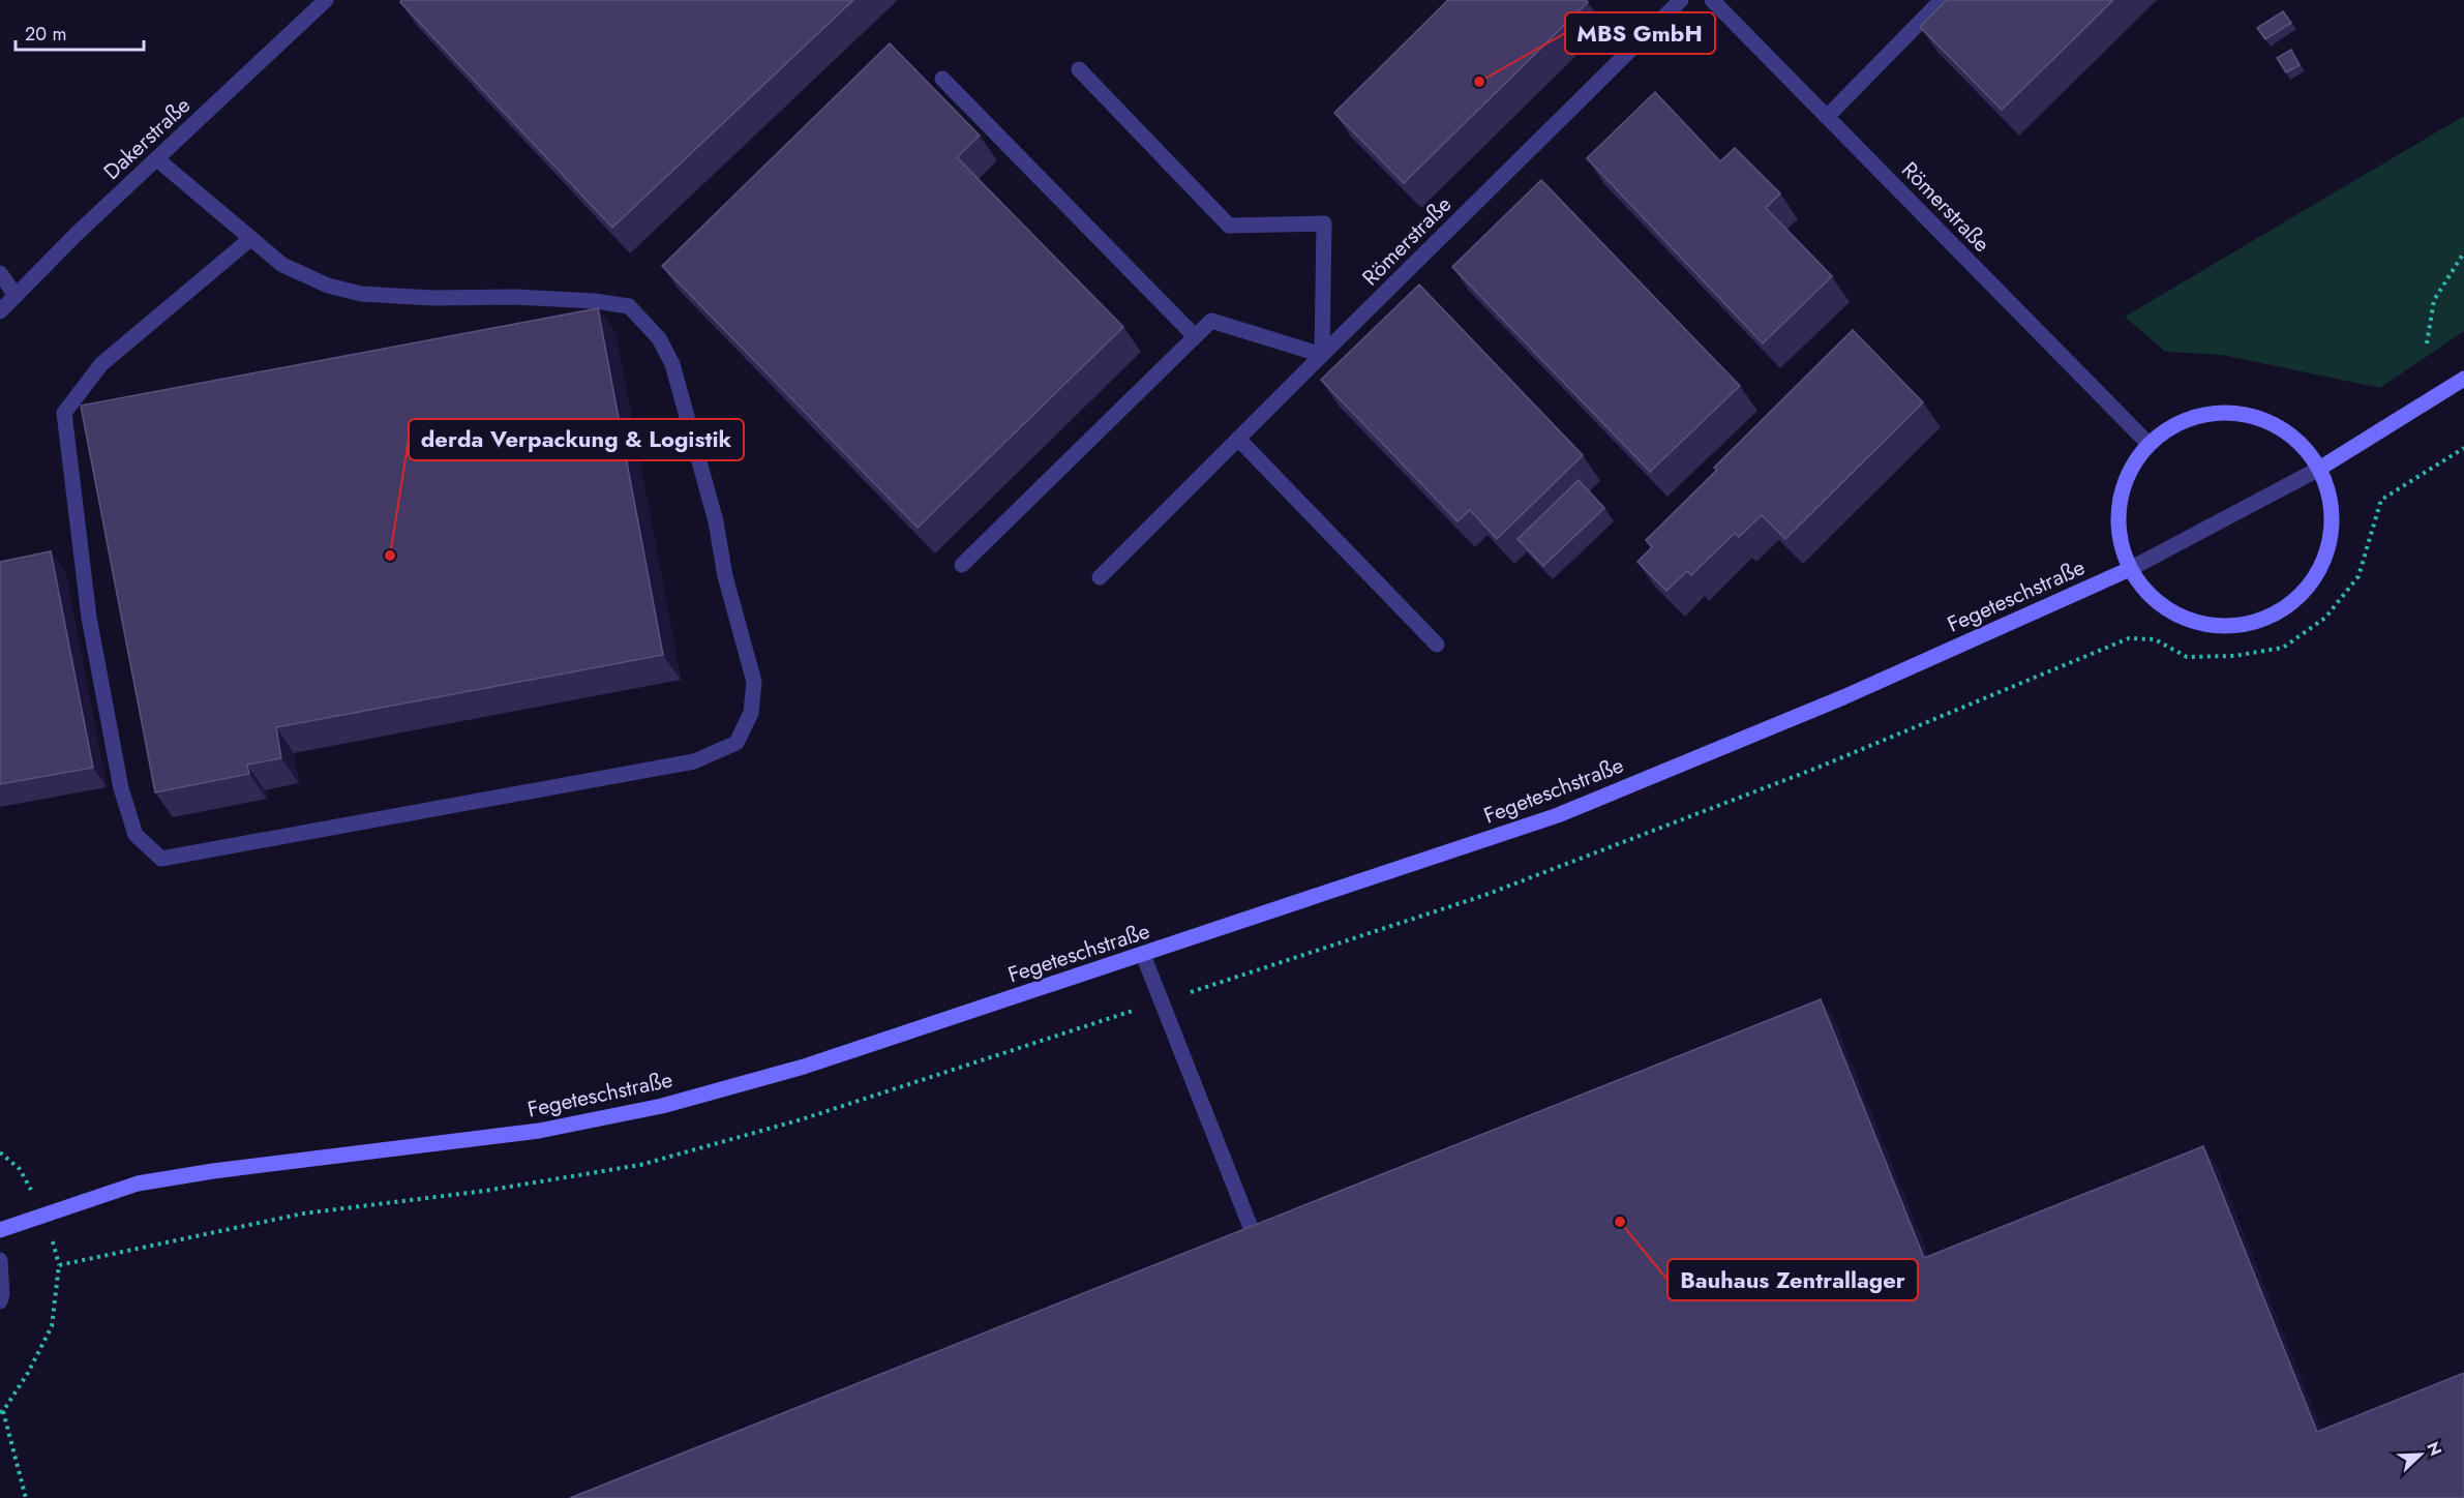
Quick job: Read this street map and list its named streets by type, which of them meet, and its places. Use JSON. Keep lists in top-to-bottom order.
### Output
{
  "streets": {
    "main road": ["Fegeteschstraße"],
    "street": ["Dakerstraße", "Römerstraße"]
  },
  "places": ["MBS GmbH", "derda Verpackung & Logistik", "Bauhaus Zentrallager"],
  "scale_bar": "20 m",
  "north": "top right"
}
